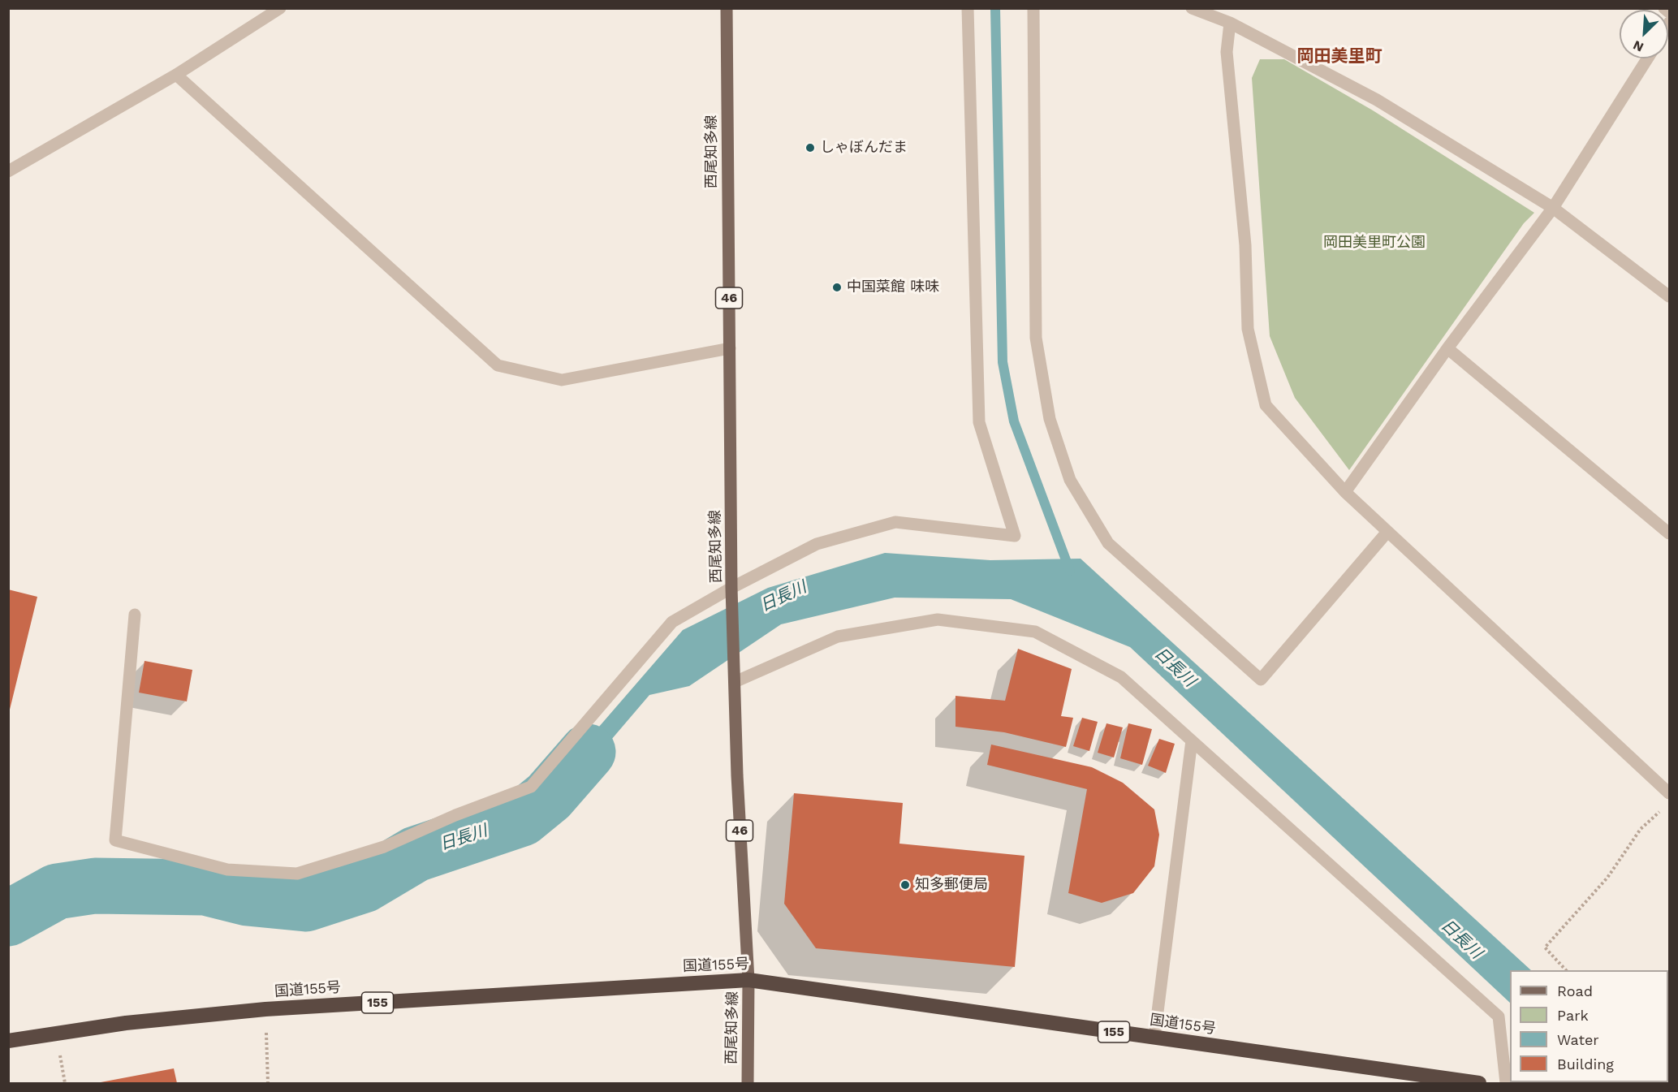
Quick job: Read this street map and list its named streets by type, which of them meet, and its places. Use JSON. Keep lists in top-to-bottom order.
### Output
{
  "streets": {
    "highway": ["国道155号", "155"],
    "main road": ["西尾知多線", "46"]
  },
  "crossings": [
    ["西尾知多線", "国道155号"]
  ],
  "districts": ["岡田美里町"],
  "water": ["日長川"],
  "parks": ["岡田美里町公園"],
  "places": ["しゃぼんだま", "中国菜館 味味", "知多郵便局"],
  "legend": [
    "Road",
    "Park",
    "Water",
    "Building"
  ],
  "north": "bottom left"
}
